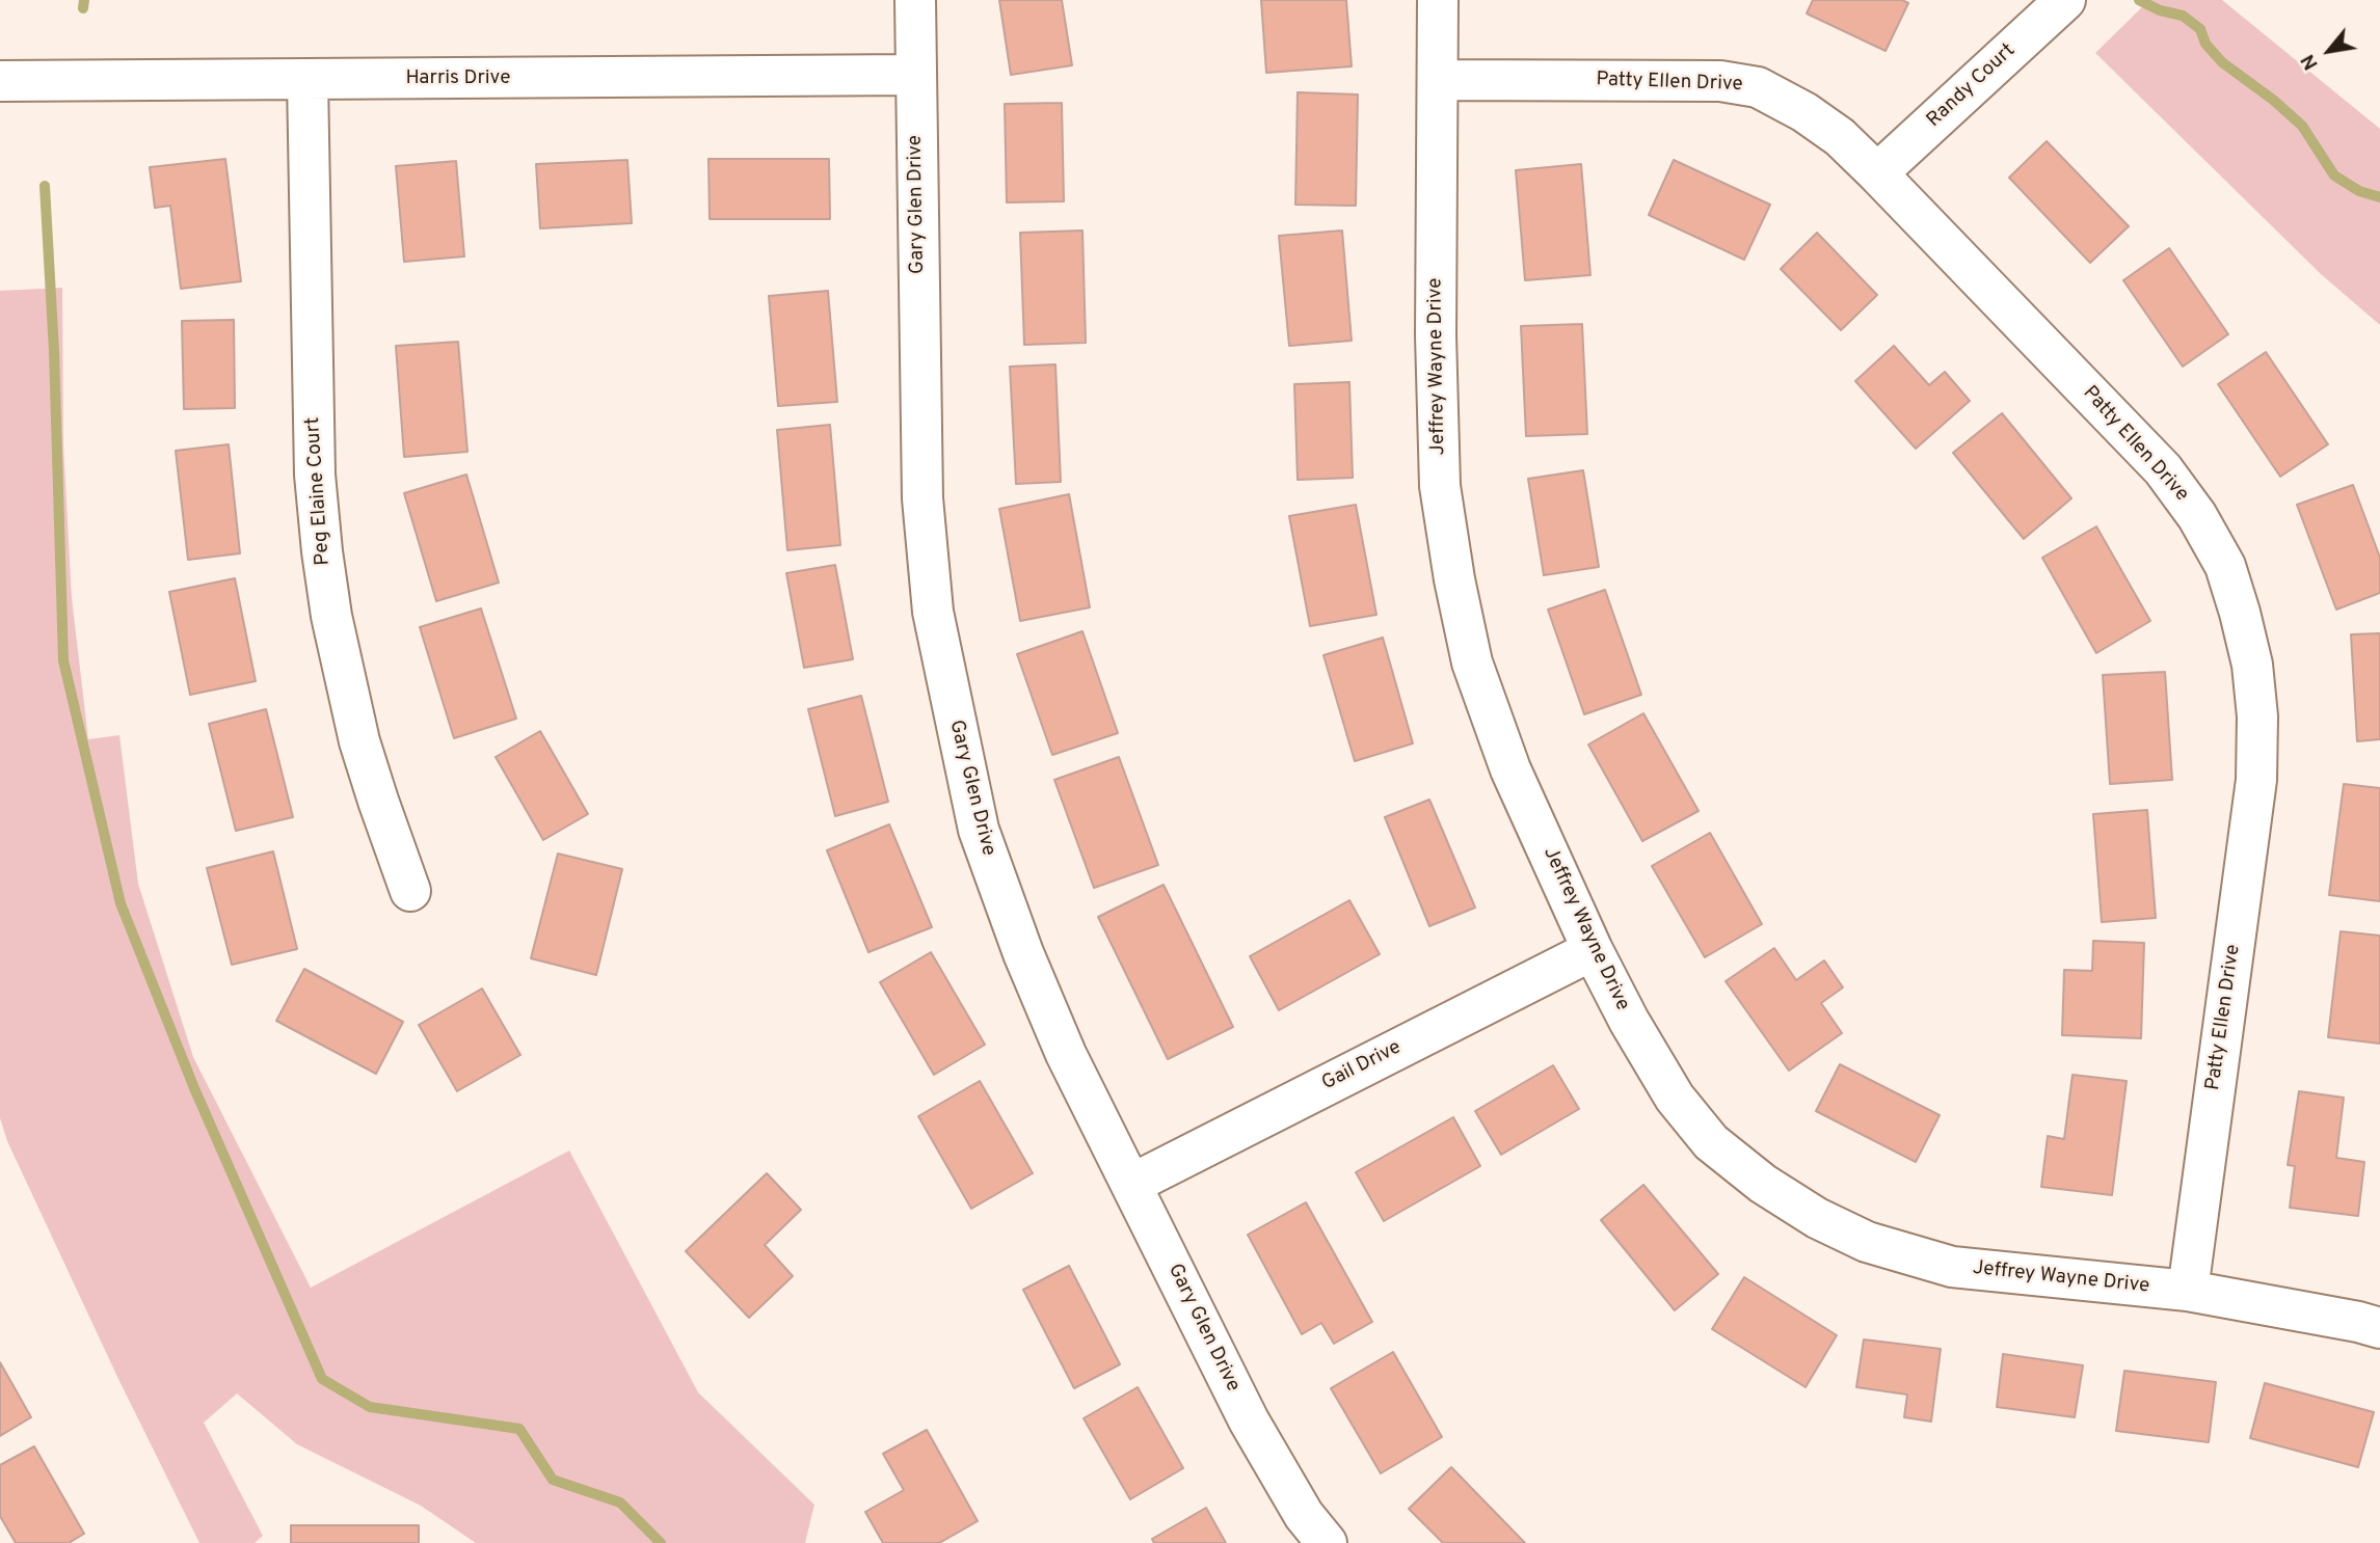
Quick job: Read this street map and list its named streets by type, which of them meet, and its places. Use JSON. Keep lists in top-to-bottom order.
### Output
{
  "streets": {
    "street": [
      "Harris Drive",
      "Patty Ellen Drive",
      "Randy Court",
      "Gary Glen Drive",
      "Jeffrey Wayne Drive",
      "Peg Elaine Court",
      "Gail Drive"
    ]
  },
  "crossings": [
    ["Harris Drive", "Gary Glen Drive"],
    ["Harris Drive", "Peg Elaine Court"],
    ["Patty Ellen Drive", "Randy Court"],
    ["Patty Ellen Drive", "Jeffrey Wayne Drive"],
    ["Gary Glen Drive", "Gail Drive"],
    ["Jeffrey Wayne Drive", "Gail Drive"]
  ],
  "north": "bottom left"
}
